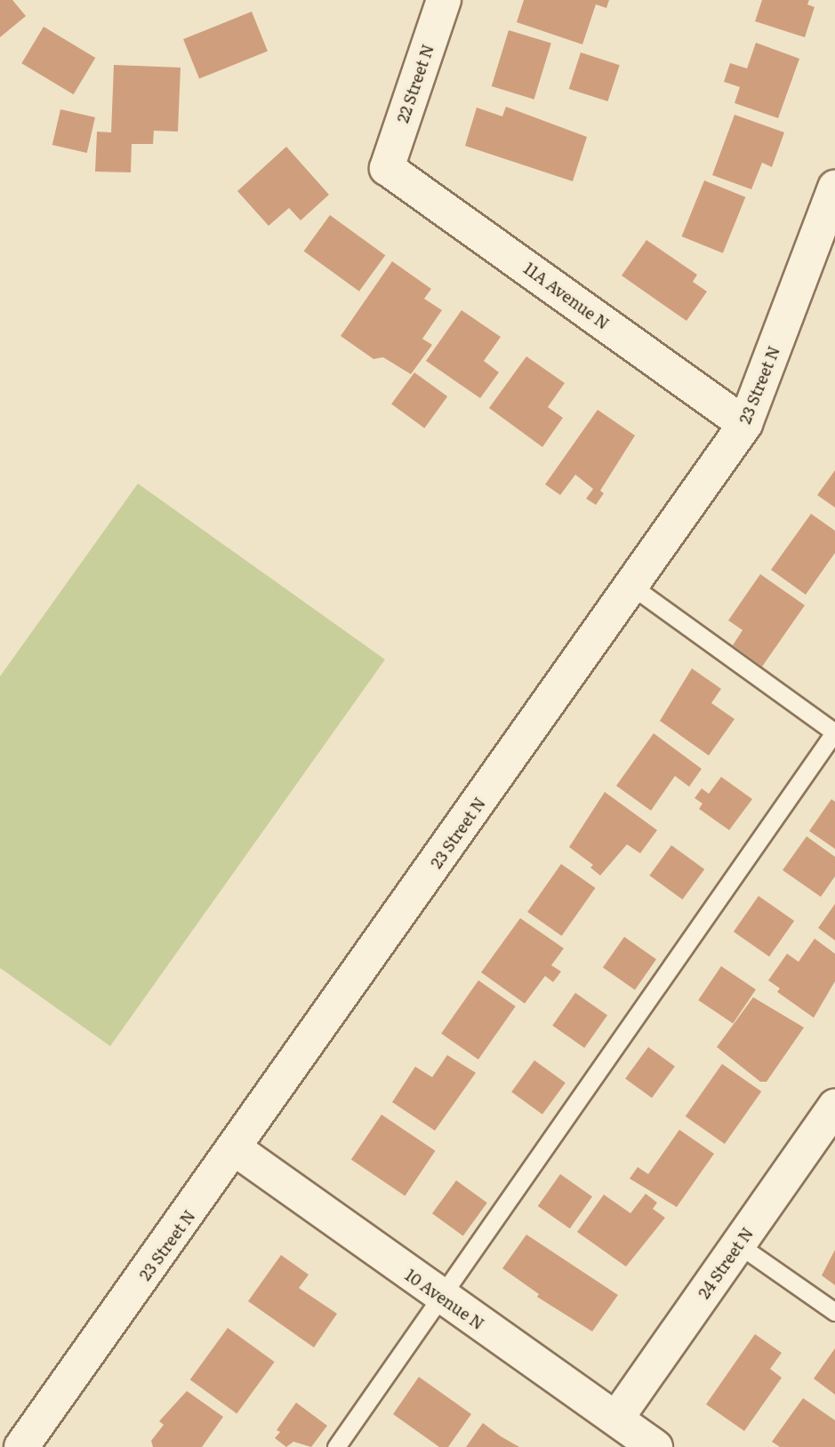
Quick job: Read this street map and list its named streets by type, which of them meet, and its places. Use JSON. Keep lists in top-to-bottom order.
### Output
{
  "streets": {
    "street": [
      "22 Street N",
      "11A Avenue N",
      "23 Street N",
      "24 Street N",
      "10 Avenue N"
    ]
  },
  "crossings": [
    ["22 Street N", "11A Avenue N"],
    ["11A Avenue N", "23 Street N"],
    ["23 Street N", "10 Avenue N"],
    ["24 Street N", "10 Avenue N"]
  ]
}
